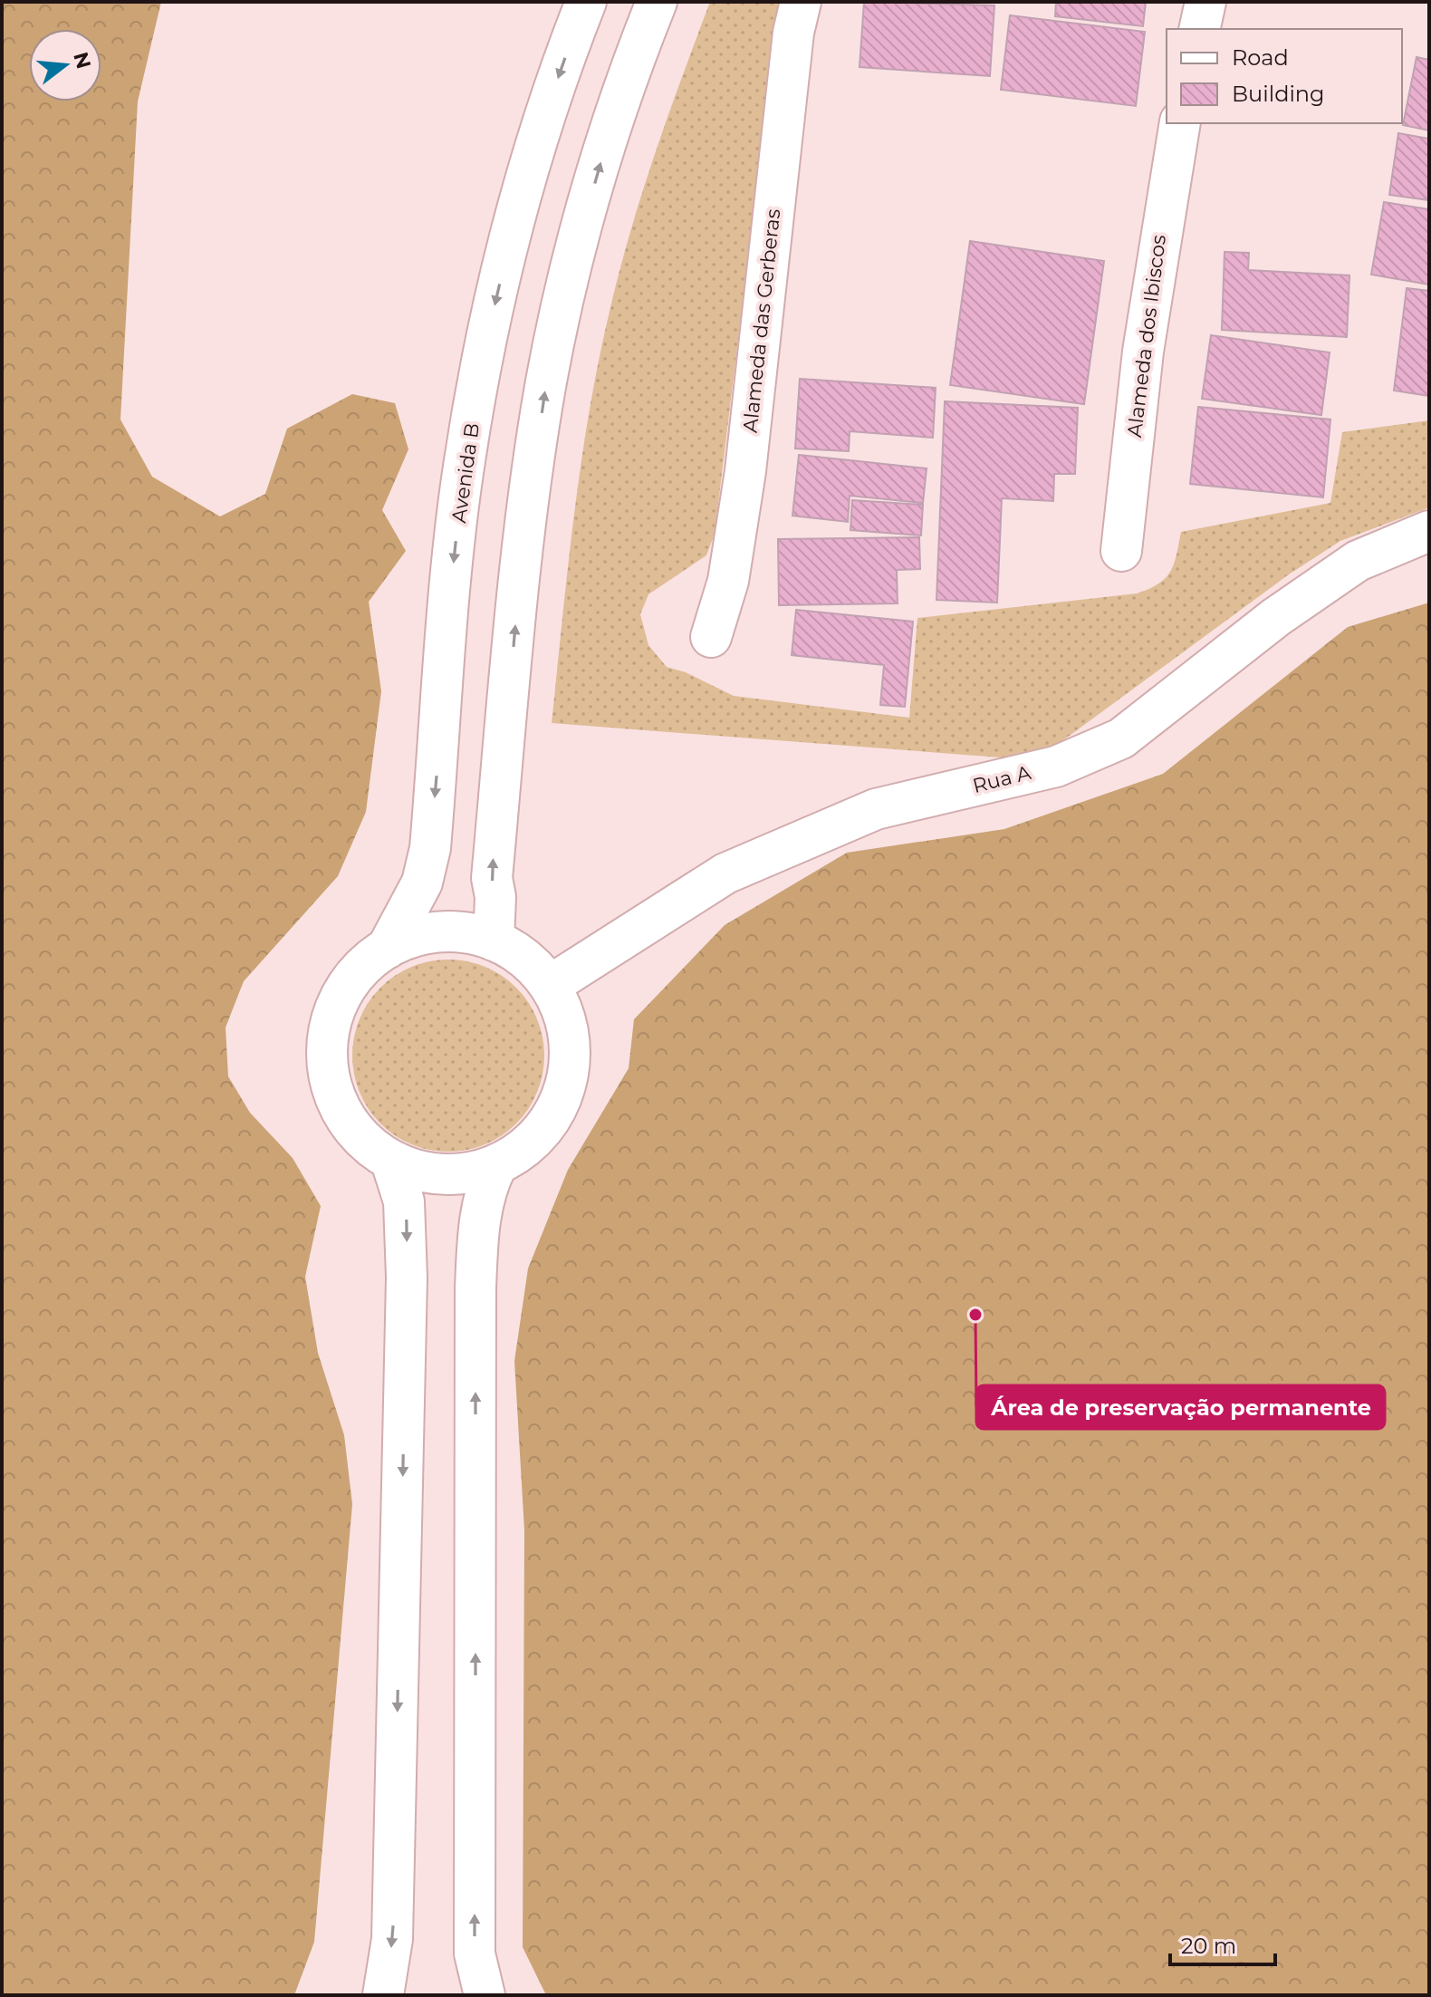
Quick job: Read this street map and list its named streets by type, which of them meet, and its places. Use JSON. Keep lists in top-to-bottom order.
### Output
{
  "streets": {
    "street": [
      "Alameda das Gerberas",
      "Alameda dos Ibiscos",
      "Avenida B",
      "Rua A"
    ]
  },
  "crossings": [
    ["Avenida B", "Rua A"]
  ],
  "places": ["Área de preservação permanente"],
  "legend": ["Road", "Building"],
  "scale_bar": "20 m",
  "north": "right"
}
